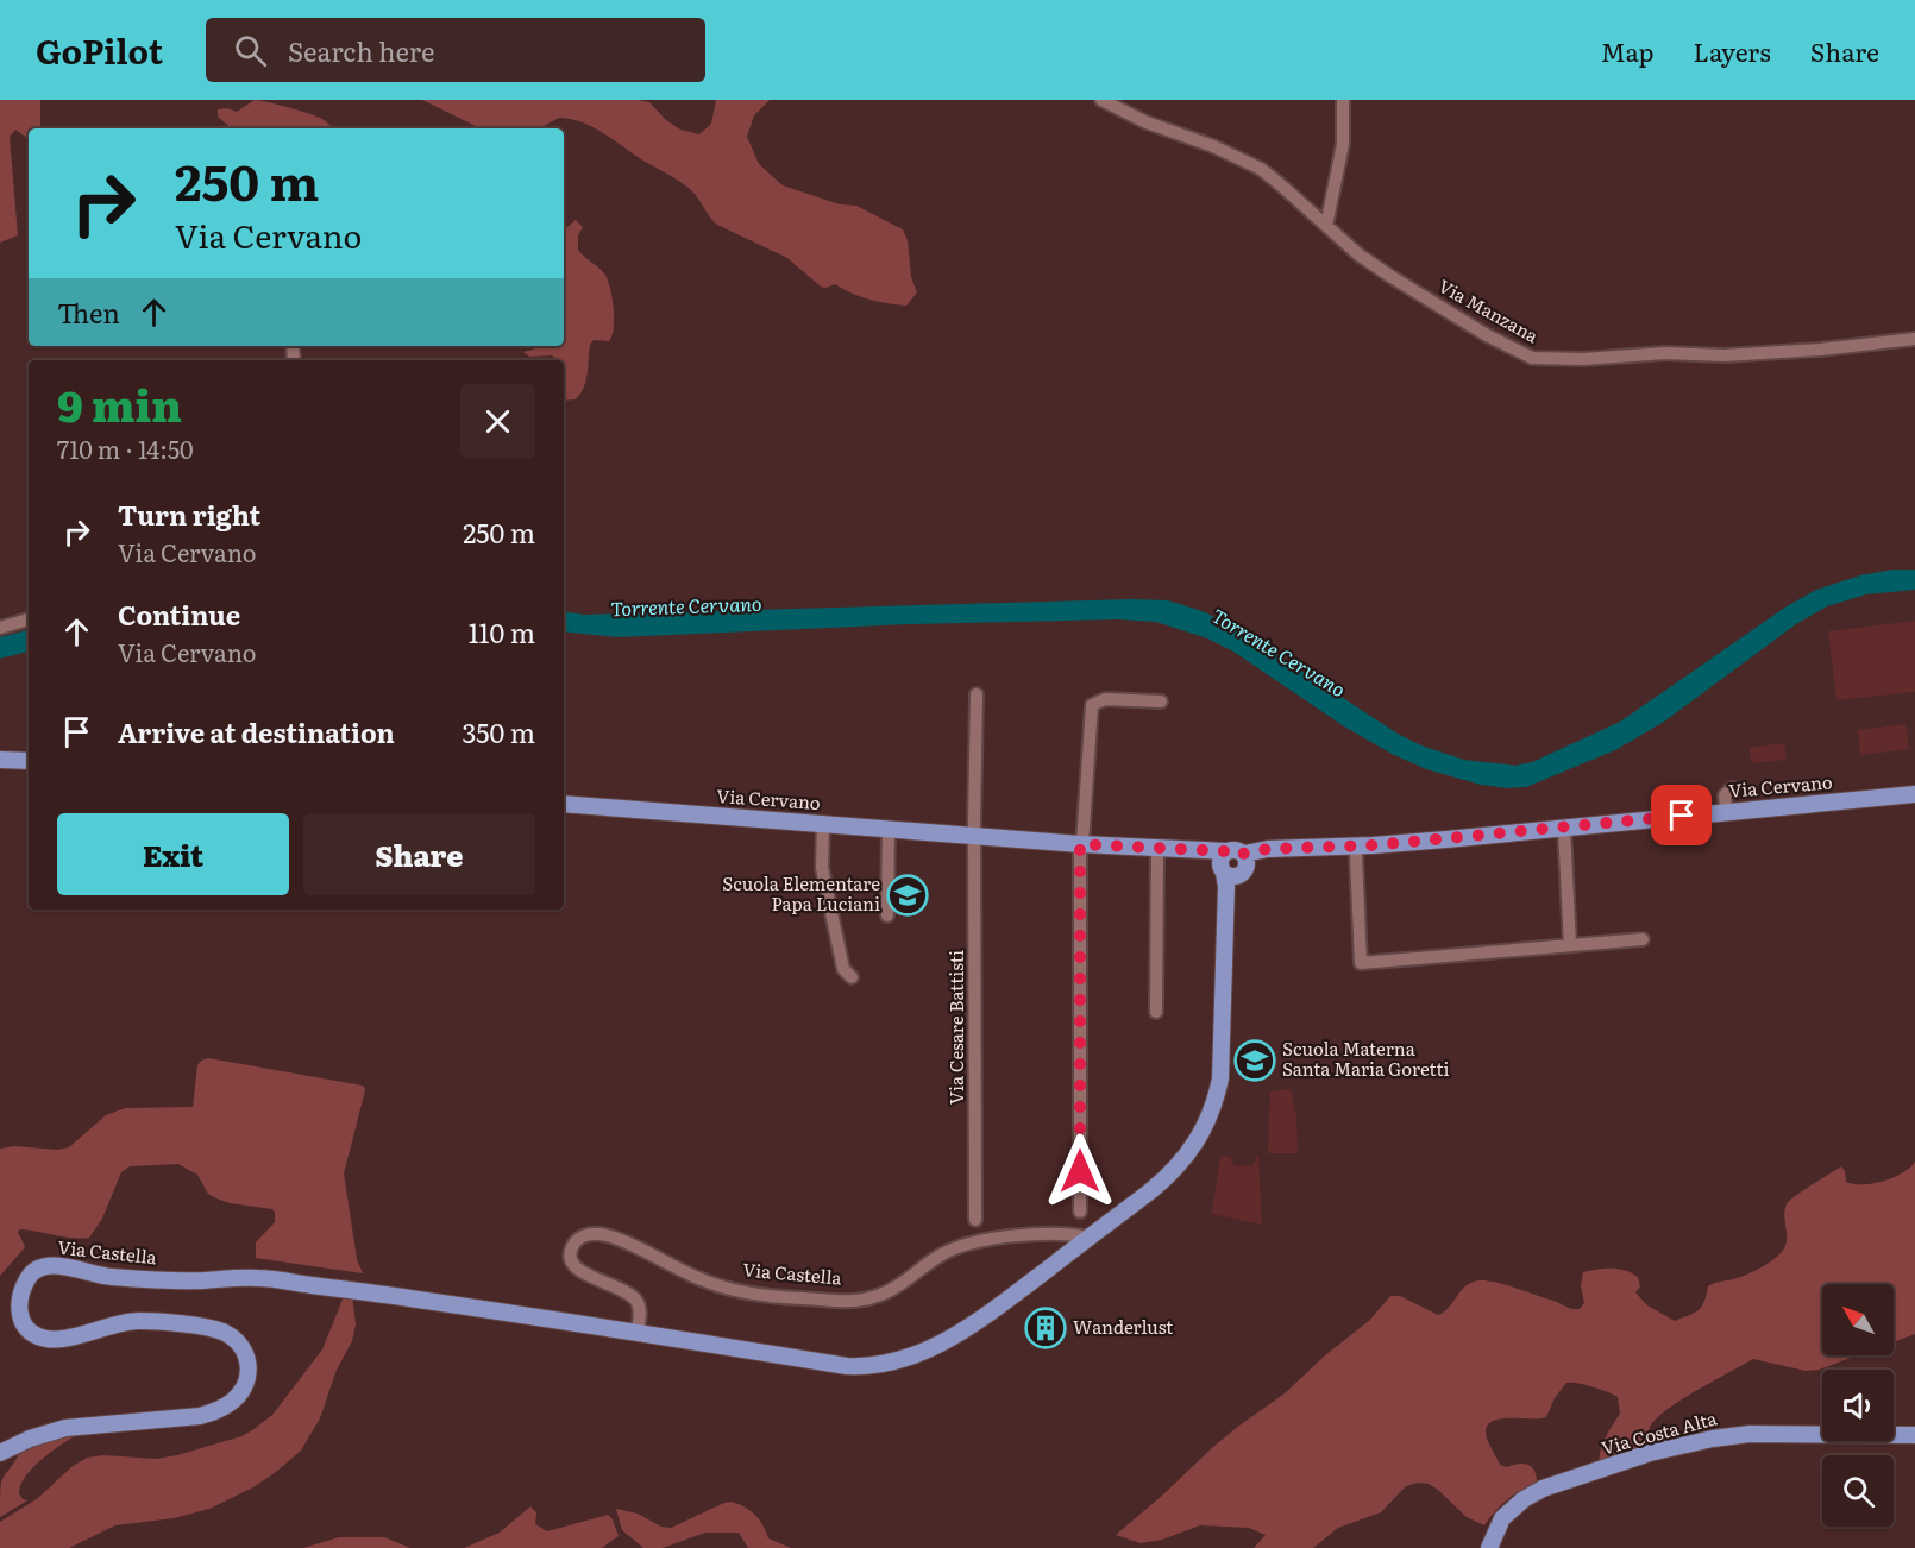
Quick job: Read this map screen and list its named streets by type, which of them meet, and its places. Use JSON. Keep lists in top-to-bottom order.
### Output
{
  "streets": {
    "main road": ["Via Cervano", "Via Castella", "Via Costa Alta"],
    "street": ["Via Manzana", "Via Cesare Battisti"]
  },
  "crossings": [
    ["Via Cervano", "Via Cesare Battisti"]
  ],
  "water": ["Torrente Cervano"],
  "places": {
    "school or university": ["Scuola Elementare Papa Luciani", "Scuola Materna Santa Maria Goretti"],
    "building": ["Wanderlust"]
  },
  "north": "top left",
  "page": {
    "header": "GoPilot",
    "search": "Search here",
    "nav": ["Map", "Layers", "Share"],
    "turn": ["250 m", "Via Cervano"],
    "then": "Then",
    "heading": ["9 min", "710 m · 14:50"],
    "list": [
      {
        "name": "Turn right",
        "note": "Via Cervano",
        "value": "250 m"
      },
      {
        "name": "Continue",
        "note": "Via Cervano",
        "value": "110 m"
      },
      {
        "name": "Arrive at destination",
        "value": "350 m"
      }
    ],
    "buttons": ["Exit", "Share"]
  }
}
